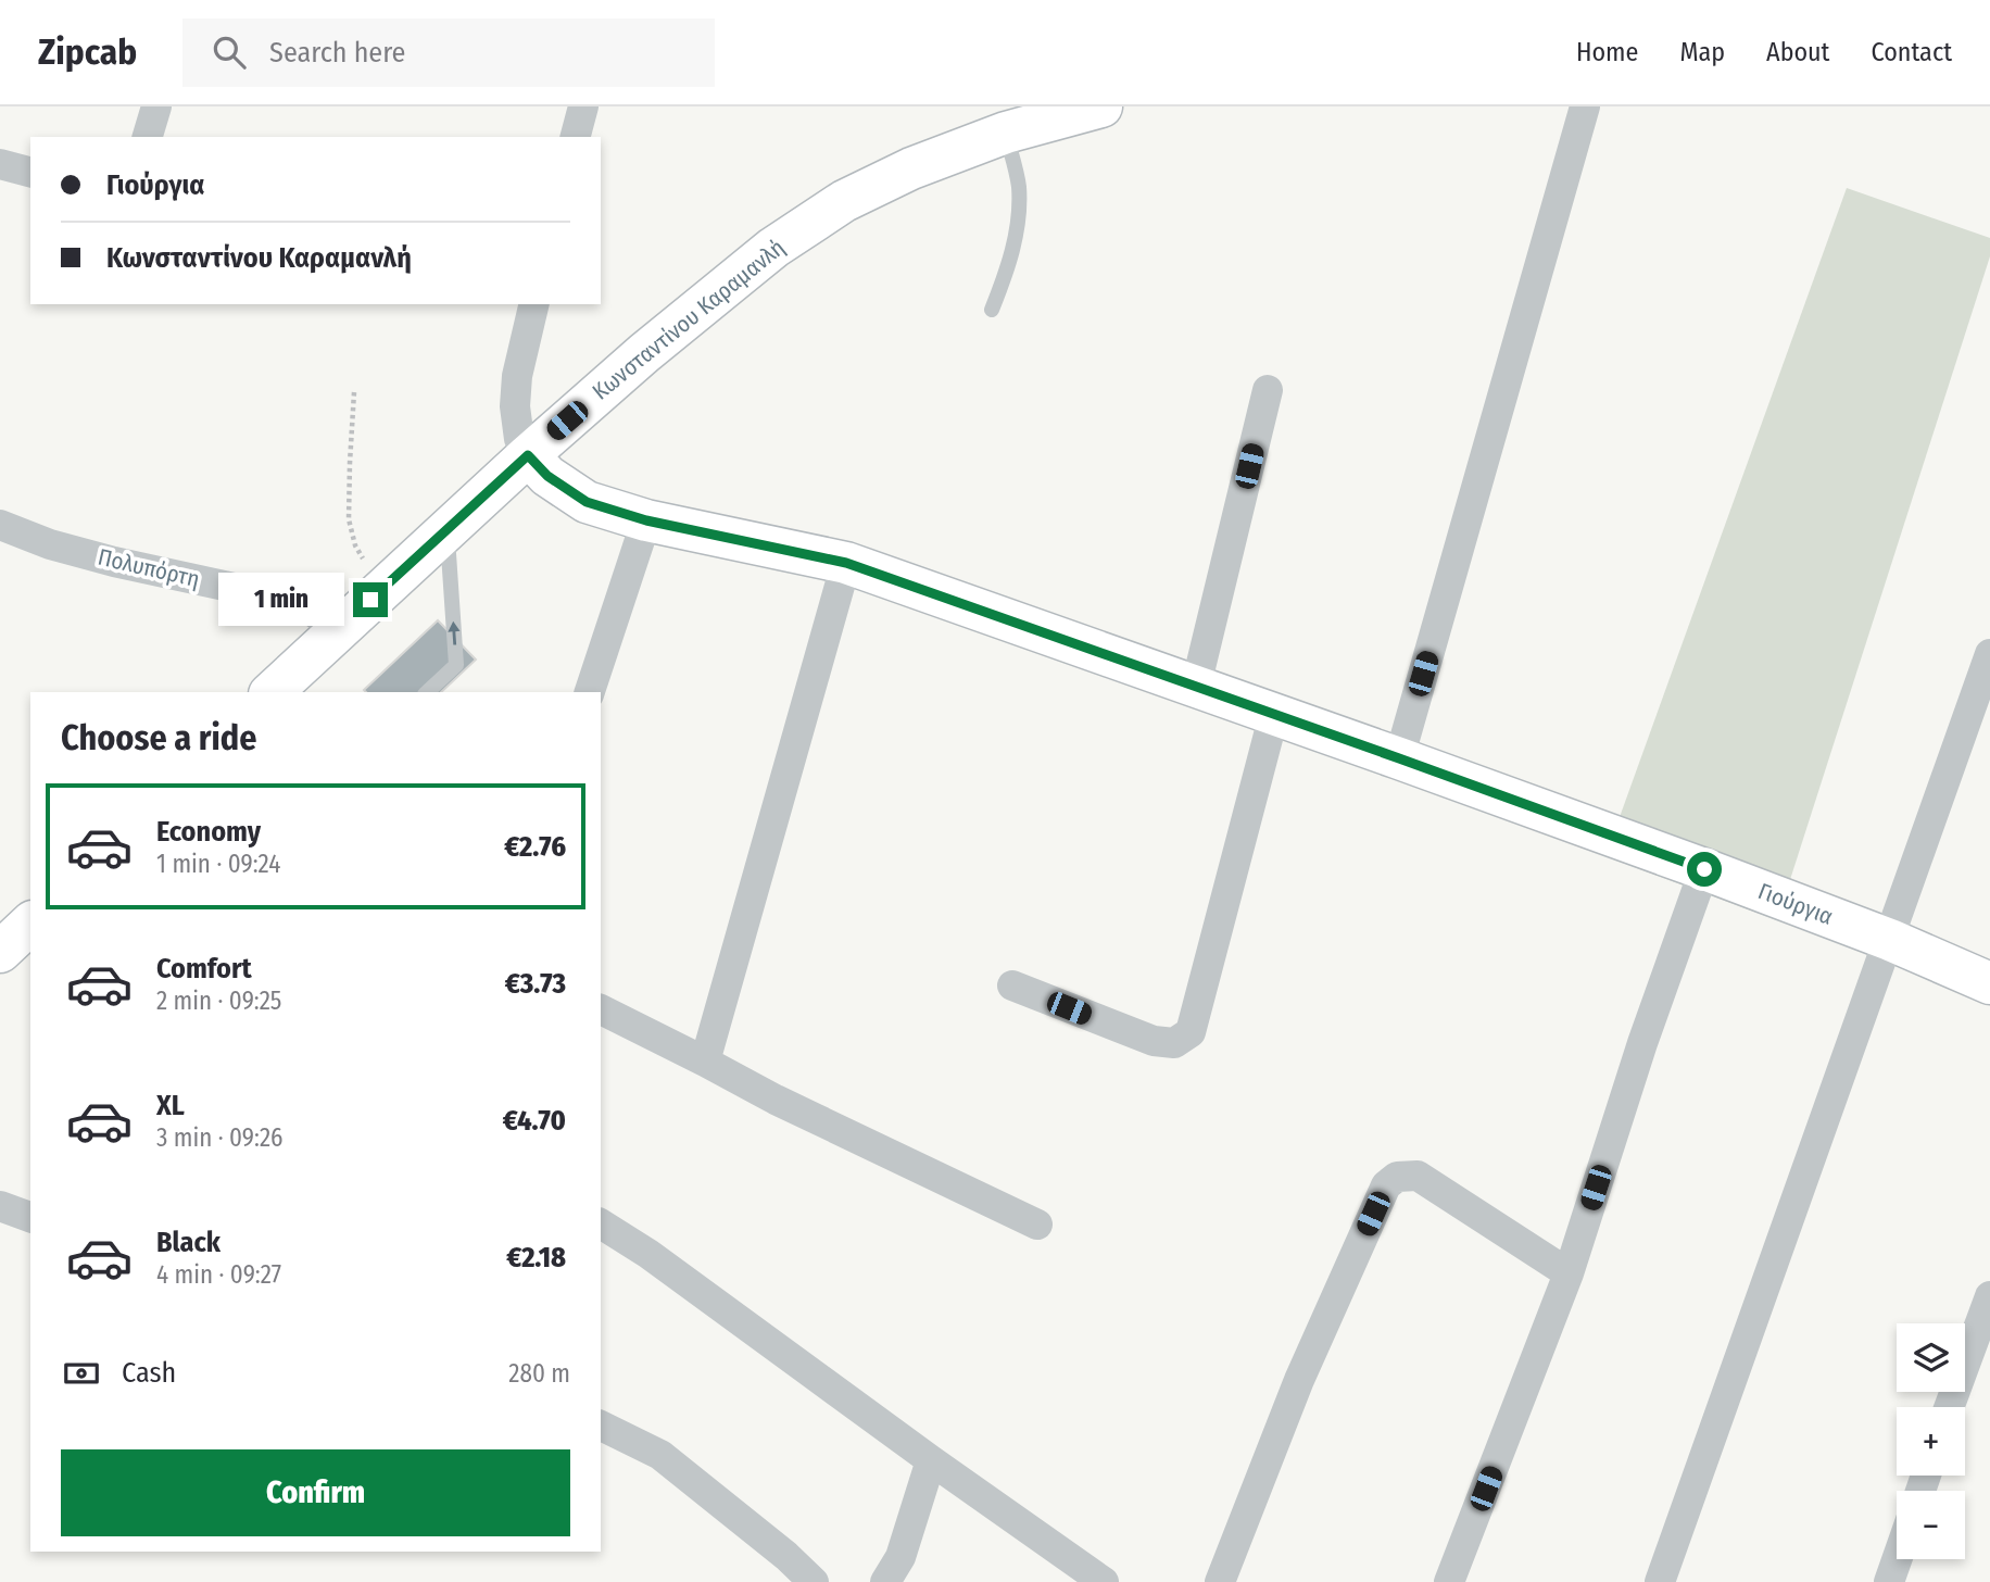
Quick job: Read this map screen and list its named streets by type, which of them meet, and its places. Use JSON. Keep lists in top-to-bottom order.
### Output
{
  "streets": {
    "street": ["Κωνσταντίνου Καραμανλή", "Πολυπόρτη", "Γιούργια"]
  },
  "crossings": [
    ["Κωνσταντίνου Καραμανλή", "Πολυπόρτη"],
    ["Κωνσταντίνου Καραμανλή", "Γιούργια"]
  ],
  "page": {
    "header": "Zipcab",
    "search": "Search here",
    "nav": [
      "Home",
      "Map",
      "About",
      "Contact"
    ],
    "banner": ["Γιούργια", "Κωνσταντίνου Καραμανλή"],
    "bubble": "1 min",
    "heading": "Choose a ride",
    "list": [
      {
        "name": "Economy",
        "note": "1 min · 09:24",
        "value": "€2.76"
      },
      {
        "name": "Comfort",
        "note": "2 min · 09:25",
        "value": "€3.73"
      },
      {
        "name": "XL",
        "note": "3 min · 09:26",
        "value": "€4.70"
      },
      {
        "name": "Black",
        "note": "4 min · 09:27",
        "value": "€2.18"
      }
    ],
    "map_buttons": ["+", "−"],
    "pay": ["Cash", "280 m"],
    "buttons": "Confirm"
  }
}
